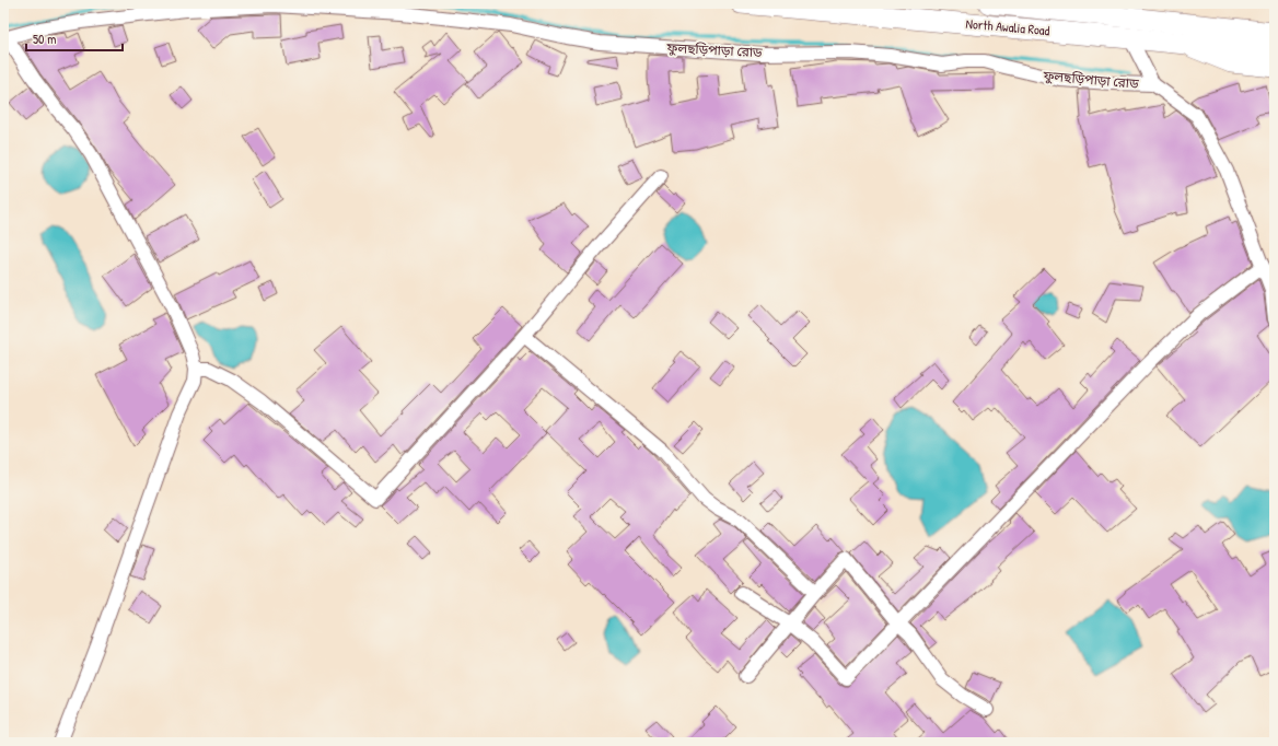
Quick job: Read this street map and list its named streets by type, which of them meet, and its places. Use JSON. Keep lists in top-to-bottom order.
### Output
{
  "streets": {
    "main road": ["North Awalia Road"],
    "street": ["ফুলছড়িপাড়া রোড"]
  },
  "scale_bar": "50 m"
}
